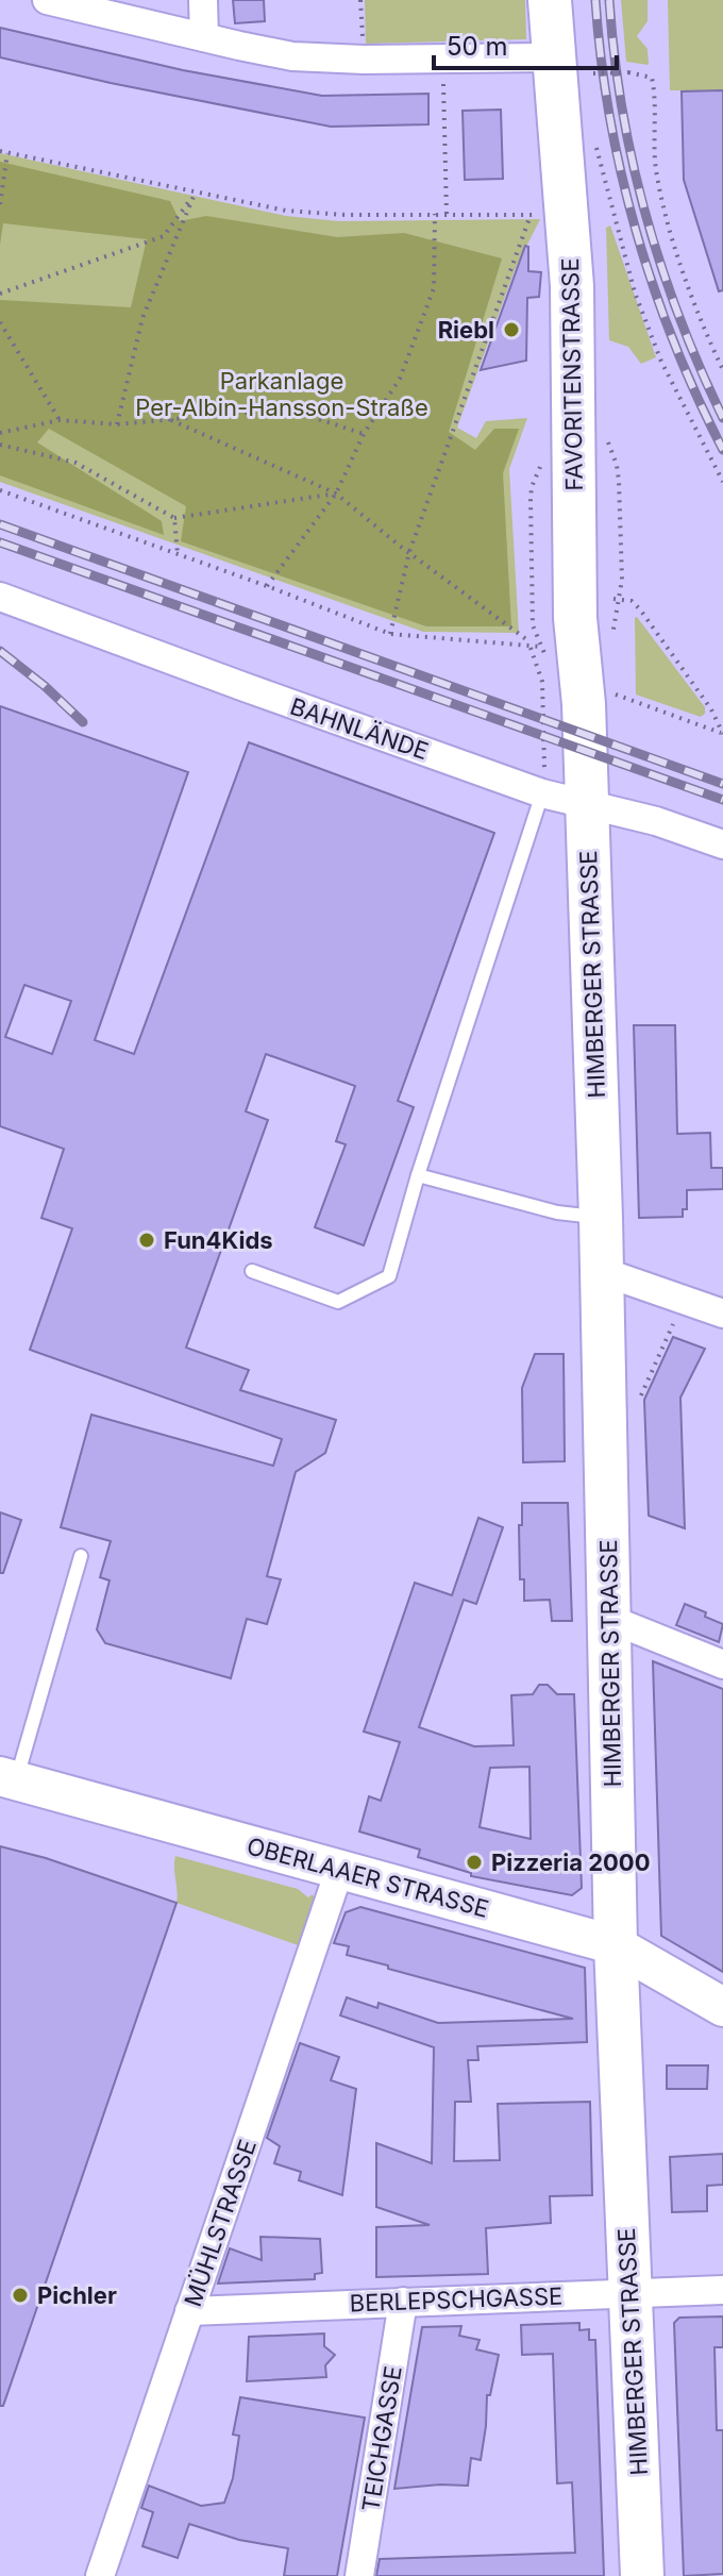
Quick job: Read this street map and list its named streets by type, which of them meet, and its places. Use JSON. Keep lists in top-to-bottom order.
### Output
{
  "streets": {
    "main road": ["FAVORITENSTRASSE", "HIMBERGER STRASSE", "OBERLAAER STRASSE"],
    "street": [
      "BAHNLÄNDE",
      "MÜHLSTRASSE",
      "BERLEPSCHGASSE",
      "TEICHGASSE"
    ]
  },
  "crossings": [
    ["FAVORITENSTRASSE", "HIMBERGER STRASSE"],
    ["BAHNLÄNDE", "HIMBERGER STRASSE"],
    ["HIMBERGER STRASSE", "OBERLAAER STRASSE"],
    ["HIMBERGER STRASSE", "BERLEPSCHGASSE"],
    ["OBERLAAER STRASSE", "MÜHLSTRASSE"],
    ["MÜHLSTRASSE", "BERLEPSCHGASSE"],
    ["BERLEPSCHGASSE", "TEICHGASSE"]
  ],
  "parks": ["Parkanlage Per-Albin-Hansson-Straße"],
  "places": [
    "Riebl",
    "Fun4Kids",
    "Pizzeria 2000",
    "Pichler"
  ],
  "scale_bar": "50 m"
}
